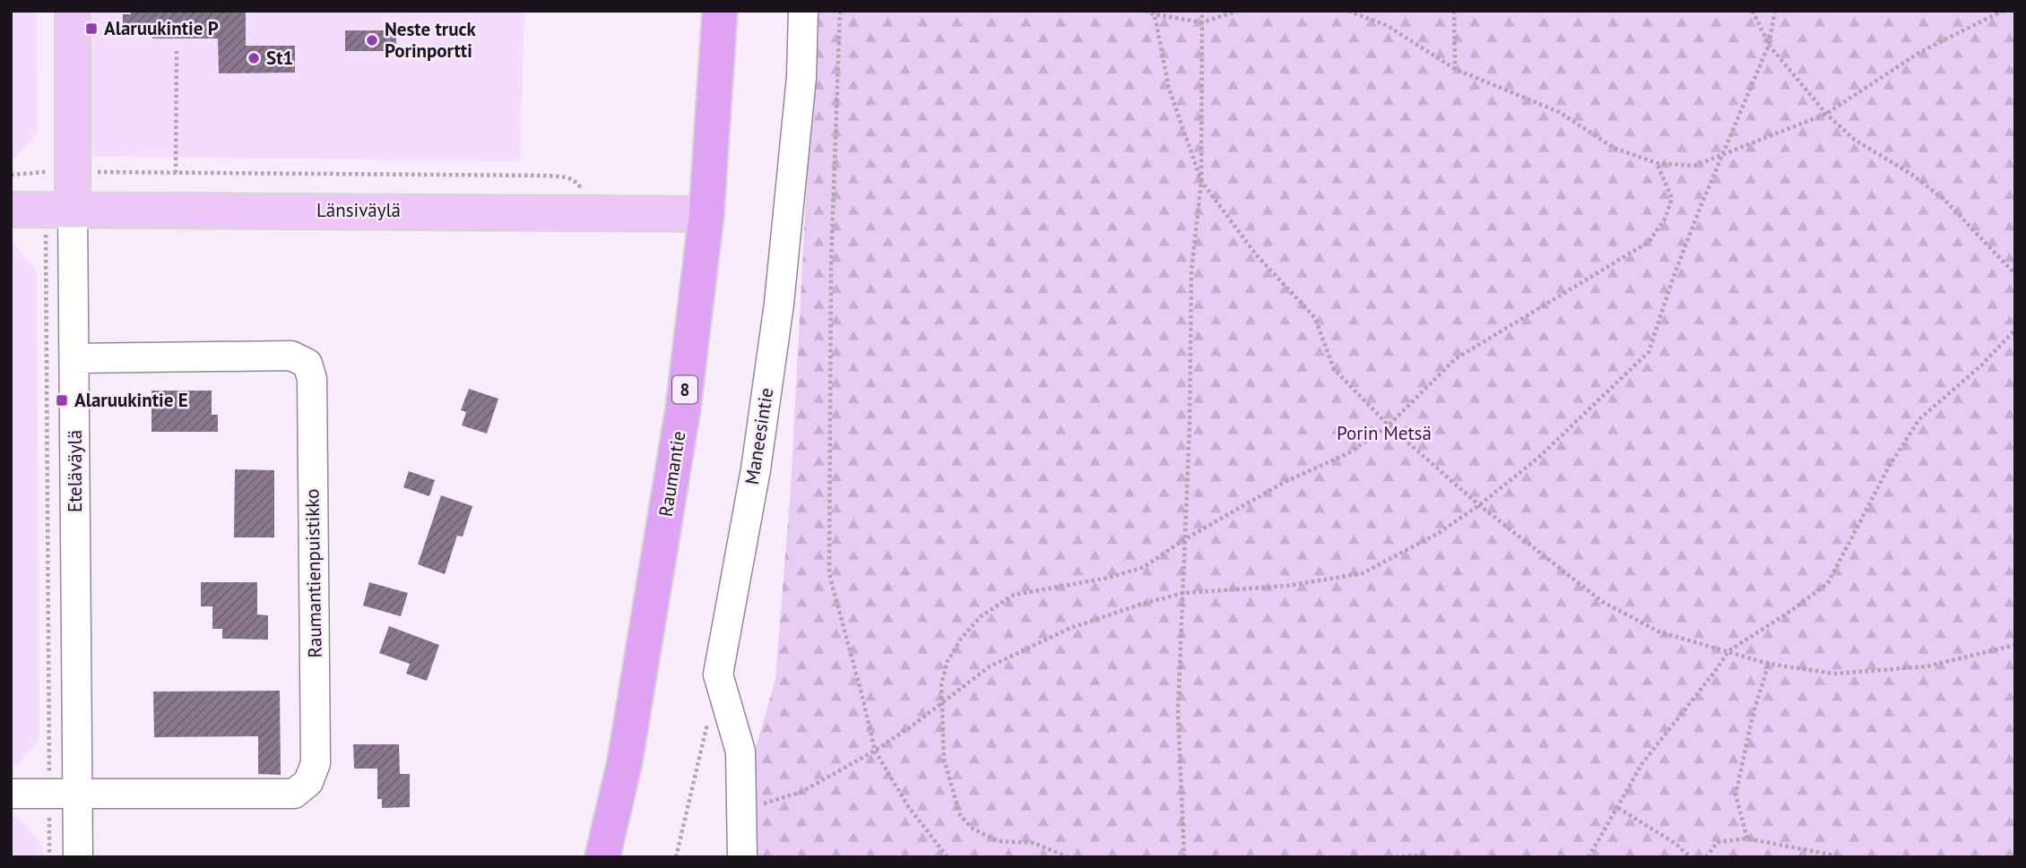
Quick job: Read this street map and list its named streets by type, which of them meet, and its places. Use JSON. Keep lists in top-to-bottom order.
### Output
{
  "streets": {
    "highway": ["8", "Raumantie"],
    "main road": ["Länsiväylä", "Eteläväylä"],
    "street": ["Maneesintie", "Raumantienpuistikko"]
  },
  "crossings": [
    ["Länsiväylä", "Eteläväylä"],
    ["Länsiväylä", "Raumantie"],
    ["Eteläväylä", "Raumantienpuistikko"]
  ],
  "parks": ["Porin Metsä"],
  "places": {
    "transit": ["Alaruukintie P", "Alaruukintie E"],
    "other": ["Neste truck Porinportti", "St1"]
  }
}
